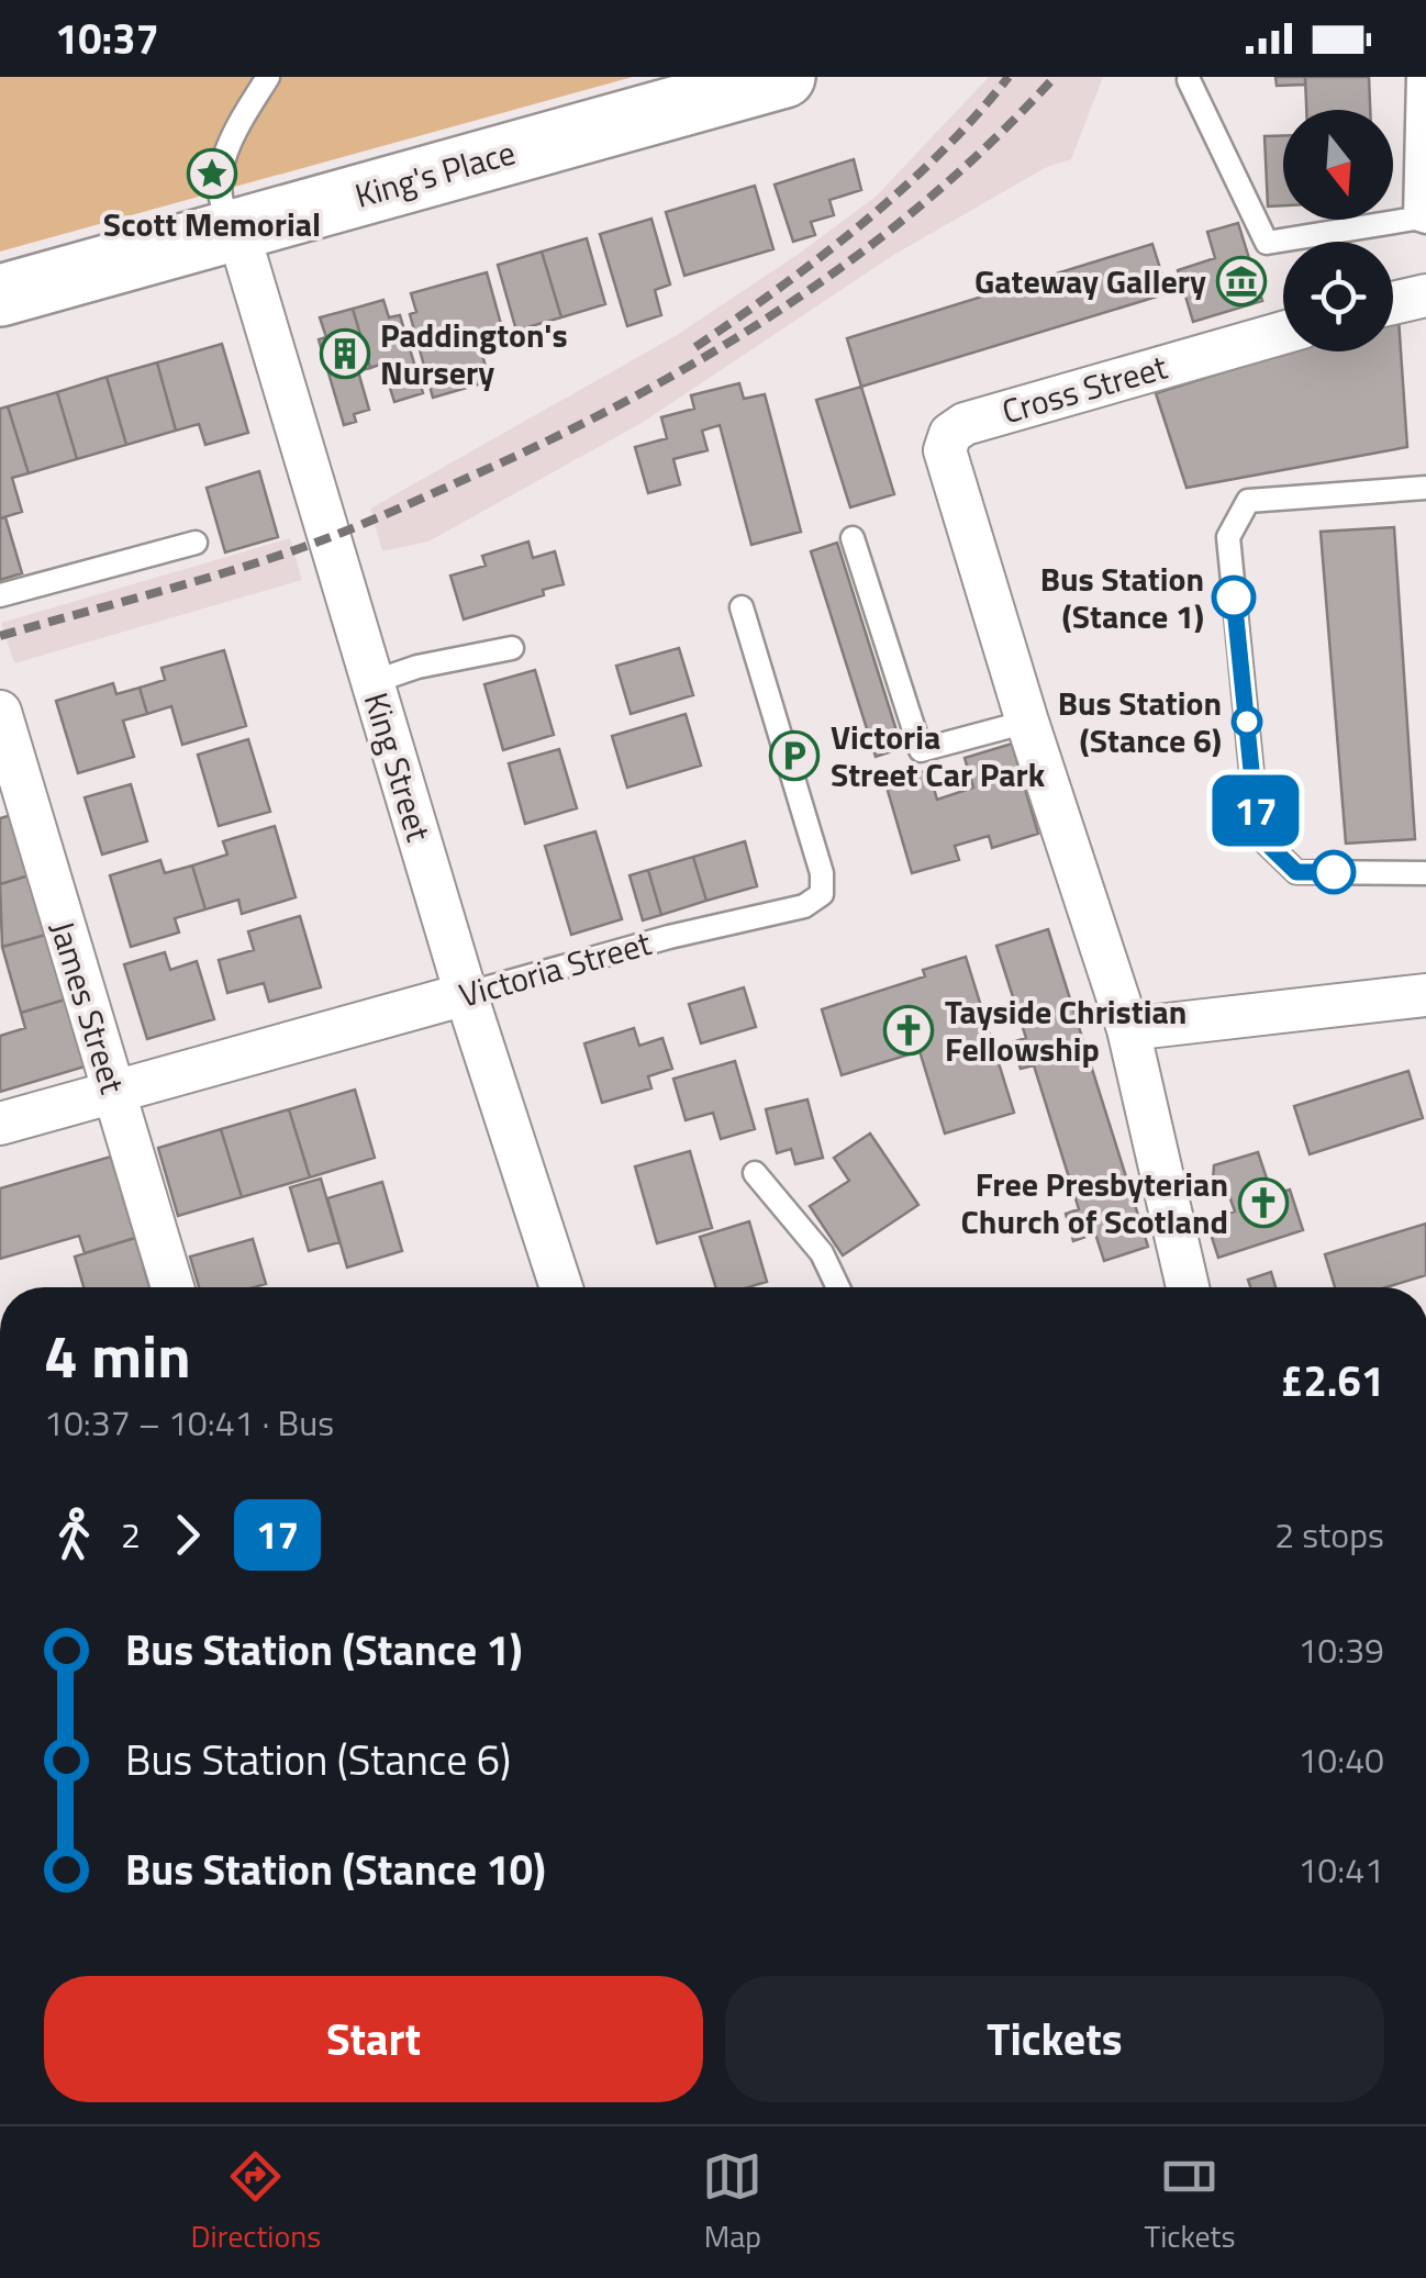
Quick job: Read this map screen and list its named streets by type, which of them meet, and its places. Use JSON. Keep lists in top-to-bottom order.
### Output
{
  "streets": {
    "main road": ["King's Place"],
    "street": [
      "Cross Street",
      "King Street",
      "Victoria Street",
      "James Street"
    ]
  },
  "crossings": [
    ["King's Place", "King Street"],
    ["King Street", "Victoria Street"],
    ["Victoria Street", "James Street"]
  ],
  "places": {
    "place": ["Scott Memorial"],
    "museum": ["Gateway Gallery"],
    "building": ["Paddington's Nursery"],
    "other": ["Bus Station (Stance 1)", "Bus Station (Stance 6)"],
    "parking": ["Victoria Street Car Park"],
    "church": ["Tayside Christian Fellowship", "Free Presbyterian Church of Scotland"]
  },
  "lines": ["bus line 17"],
  "north": "bottom",
  "page": {
    "status": "10:37",
    "on_map": "17",
    "heading": ["4 min", "10:37 – 10:41 · Bus", "£2.61"],
    "legs": ["2", "17", "2 stops"],
    "list": [
      {
        "name": "Bus Station (Stance 1)",
        "value": "10:39"
      },
      {
        "name": "Bus Station (Stance 6)",
        "value": "10:40"
      },
      {
        "name": "Bus Station (Stance 10)",
        "value": "10:41"
      }
    ],
    "buttons": ["Start", "Tickets"],
    "tabs": ["Directions", "Map", "Tickets"]
  }
}
